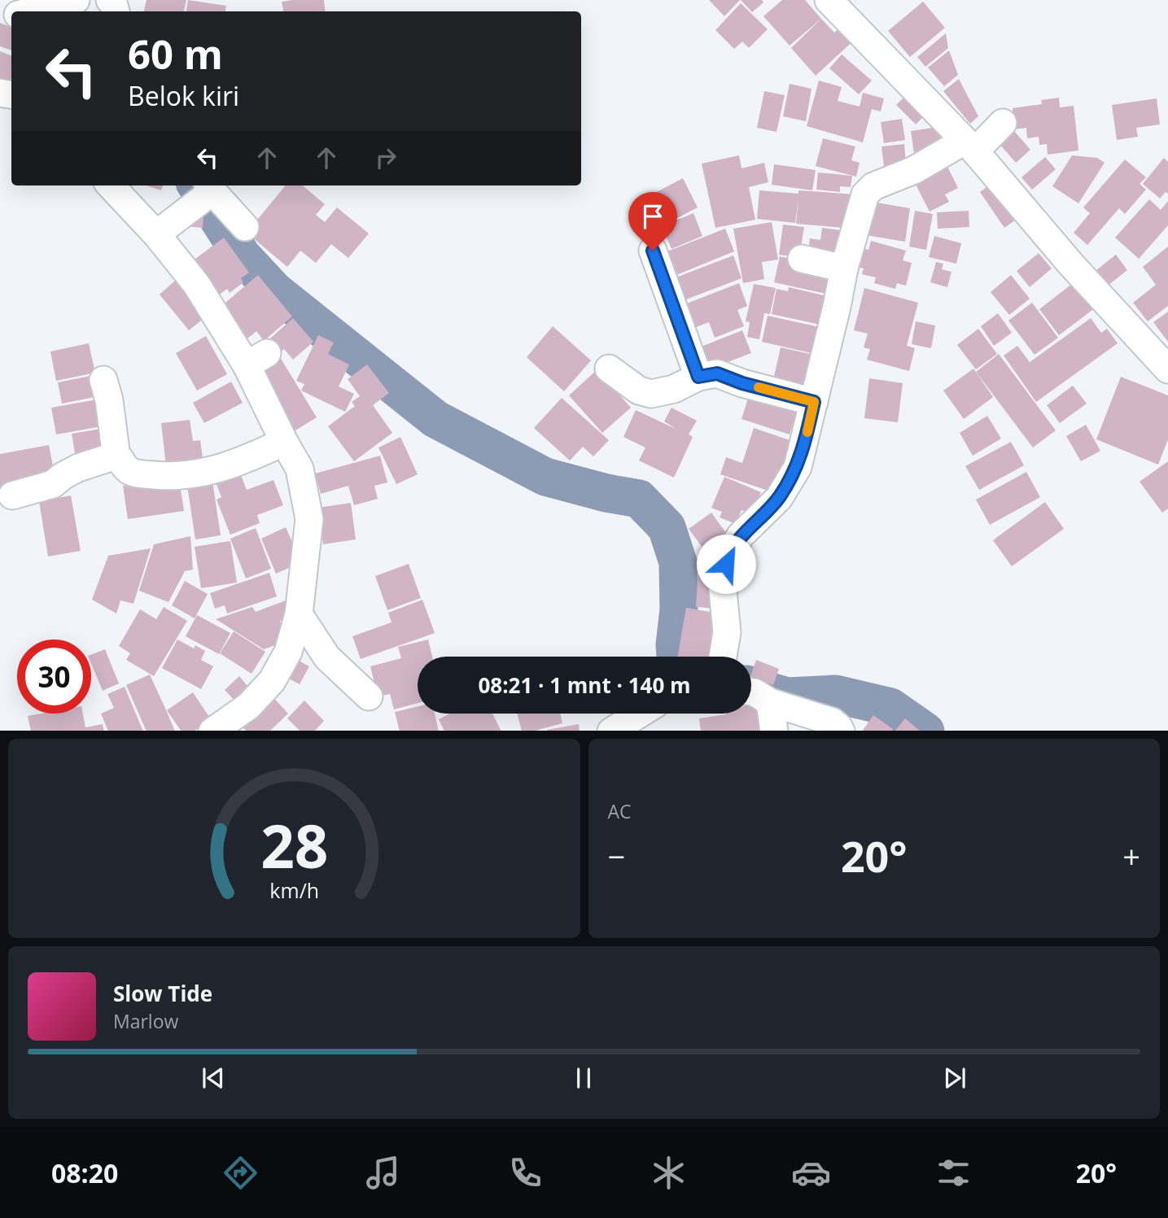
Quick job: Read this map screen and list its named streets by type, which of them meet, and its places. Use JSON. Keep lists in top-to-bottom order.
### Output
{
  "page": {
    "turn": ["60 m", "Belok kiri"],
    "limit": "30",
    "trip": "08:21 · 1 mnt · 140 m",
    "tile": "AC",
    "heat": ["−", "20°", "+"],
    "song": ["Slow Tide", "Marlow"],
    "tabs": ["08:20", "20°"],
    "gauge": ["28", "km/h"]
  }
}
